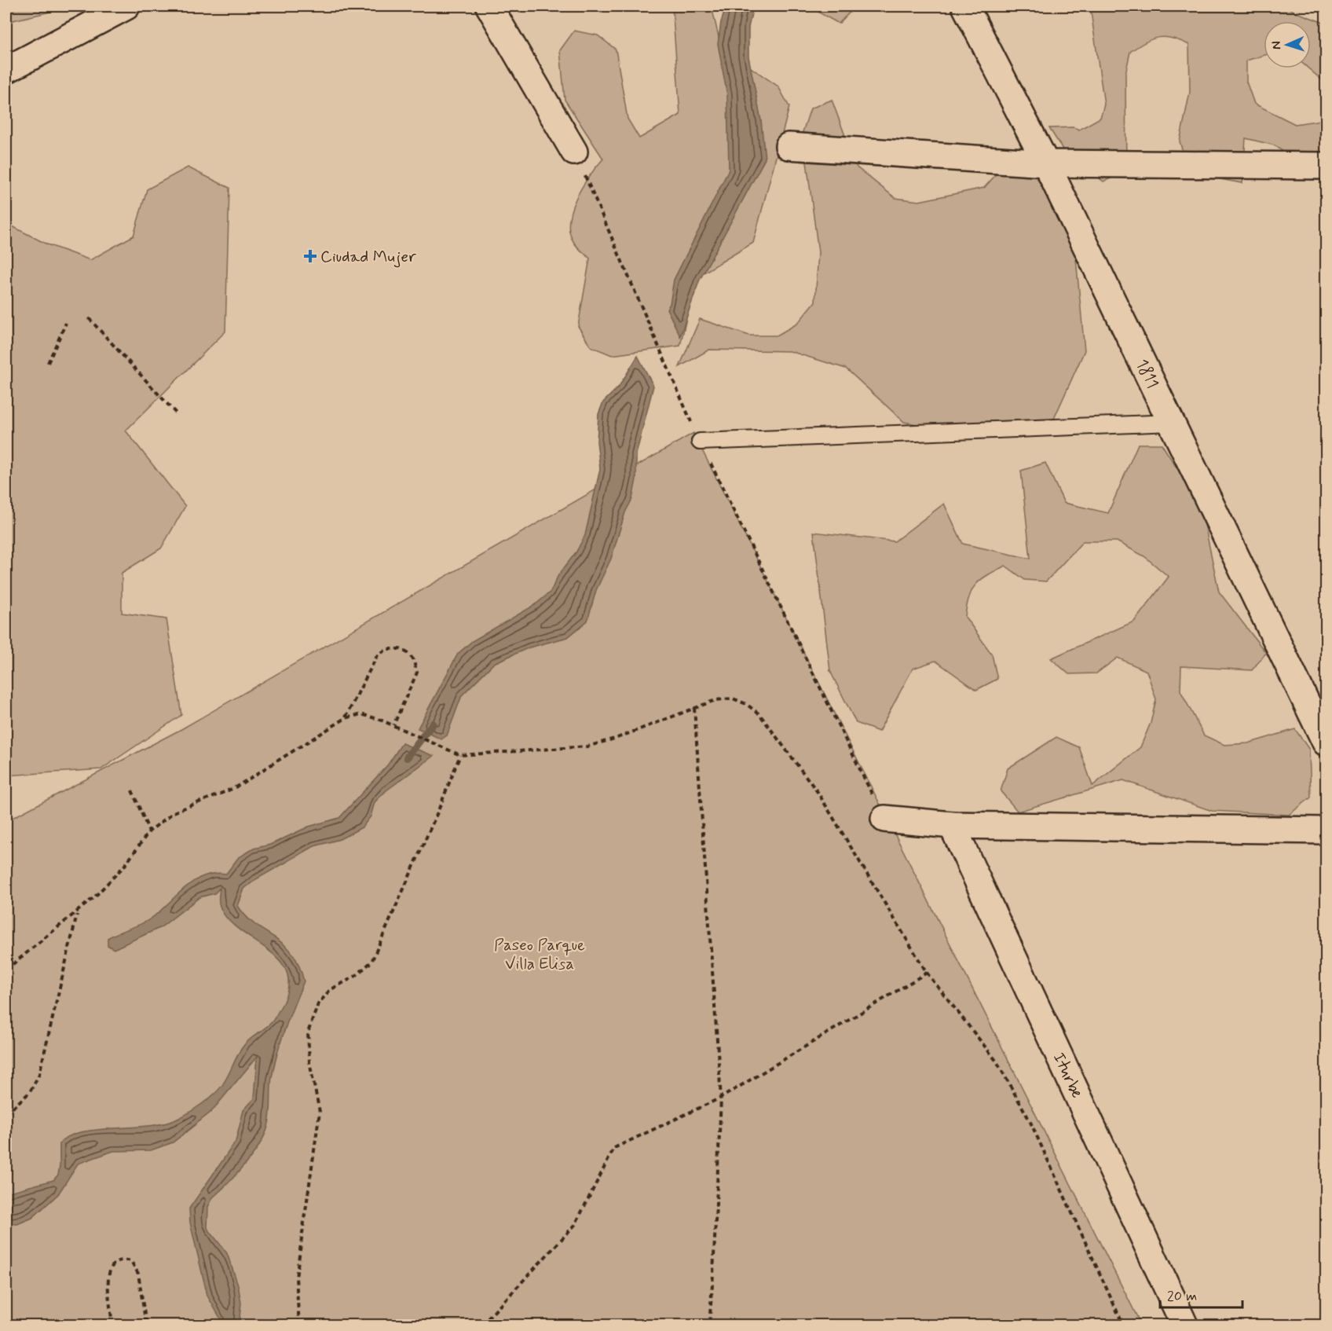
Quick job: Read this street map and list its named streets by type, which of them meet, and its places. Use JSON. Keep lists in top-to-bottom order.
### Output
{
  "streets": {
    "street": ["1811", "Iturbe"]
  },
  "parks": ["Paseo Parque Villa Elisa"],
  "places": {
    "health": ["Ciudad Mujer"]
  },
  "scale_bar": "20 m",
  "north": "left"
}
